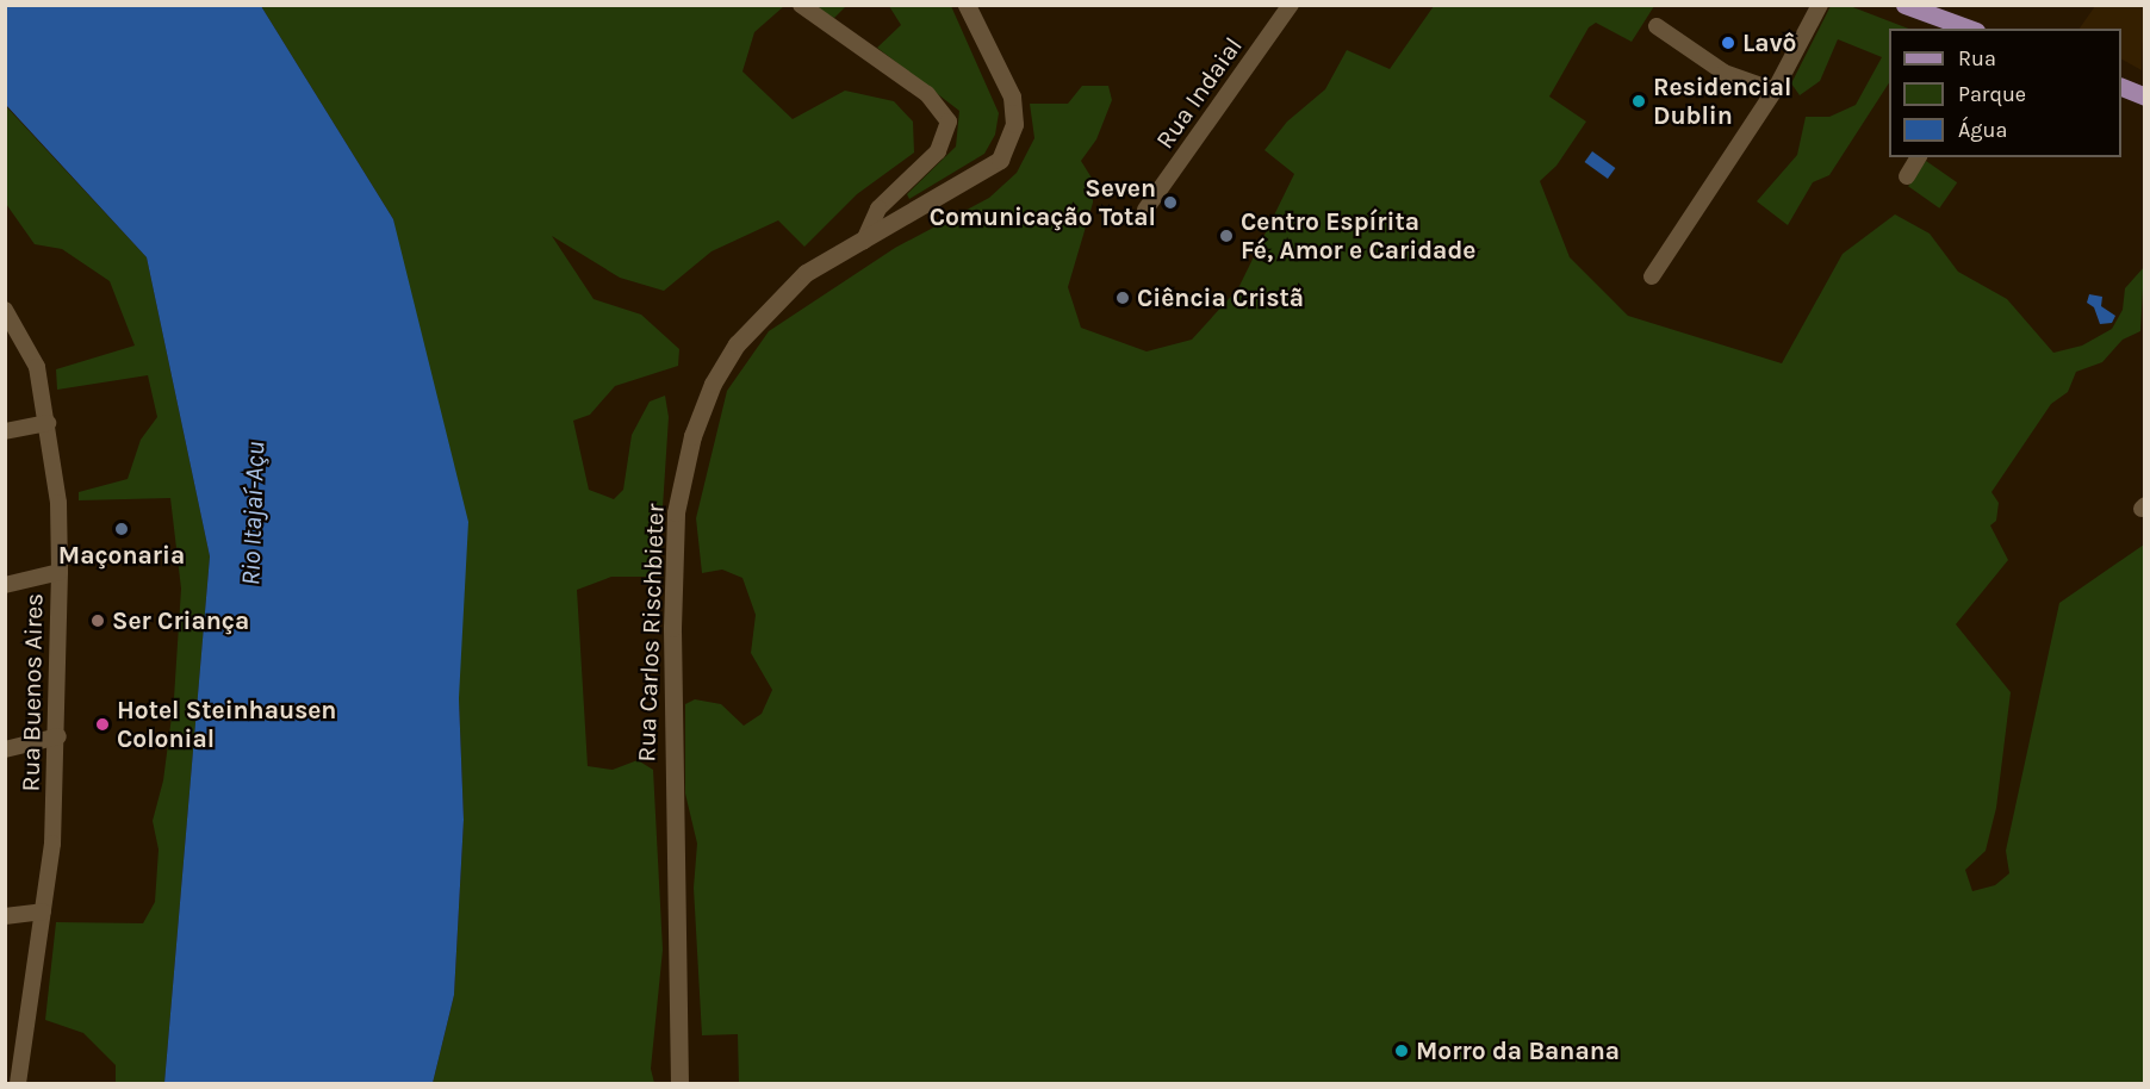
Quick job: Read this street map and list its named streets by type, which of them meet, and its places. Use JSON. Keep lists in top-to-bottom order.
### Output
{
  "streets": {
    "street": ["Rua Indaial", "Rua Carlos Rischbieter", "Rua Buenos Aires"]
  },
  "water": ["Rio Itajaí-Açu"],
  "places": [
    "Lavô",
    "Residencial Dublin",
    "Seven Comunicação Total",
    "Centro Espírita Fé, Amor e Caridade",
    "Ciência Cristã",
    "Maçonaria",
    "Ser Criança",
    "Hotel Steinhausen Colonial",
    "Morro da Banana"
  ],
  "legend": ["Rua", "Parque", "Água"]
}
